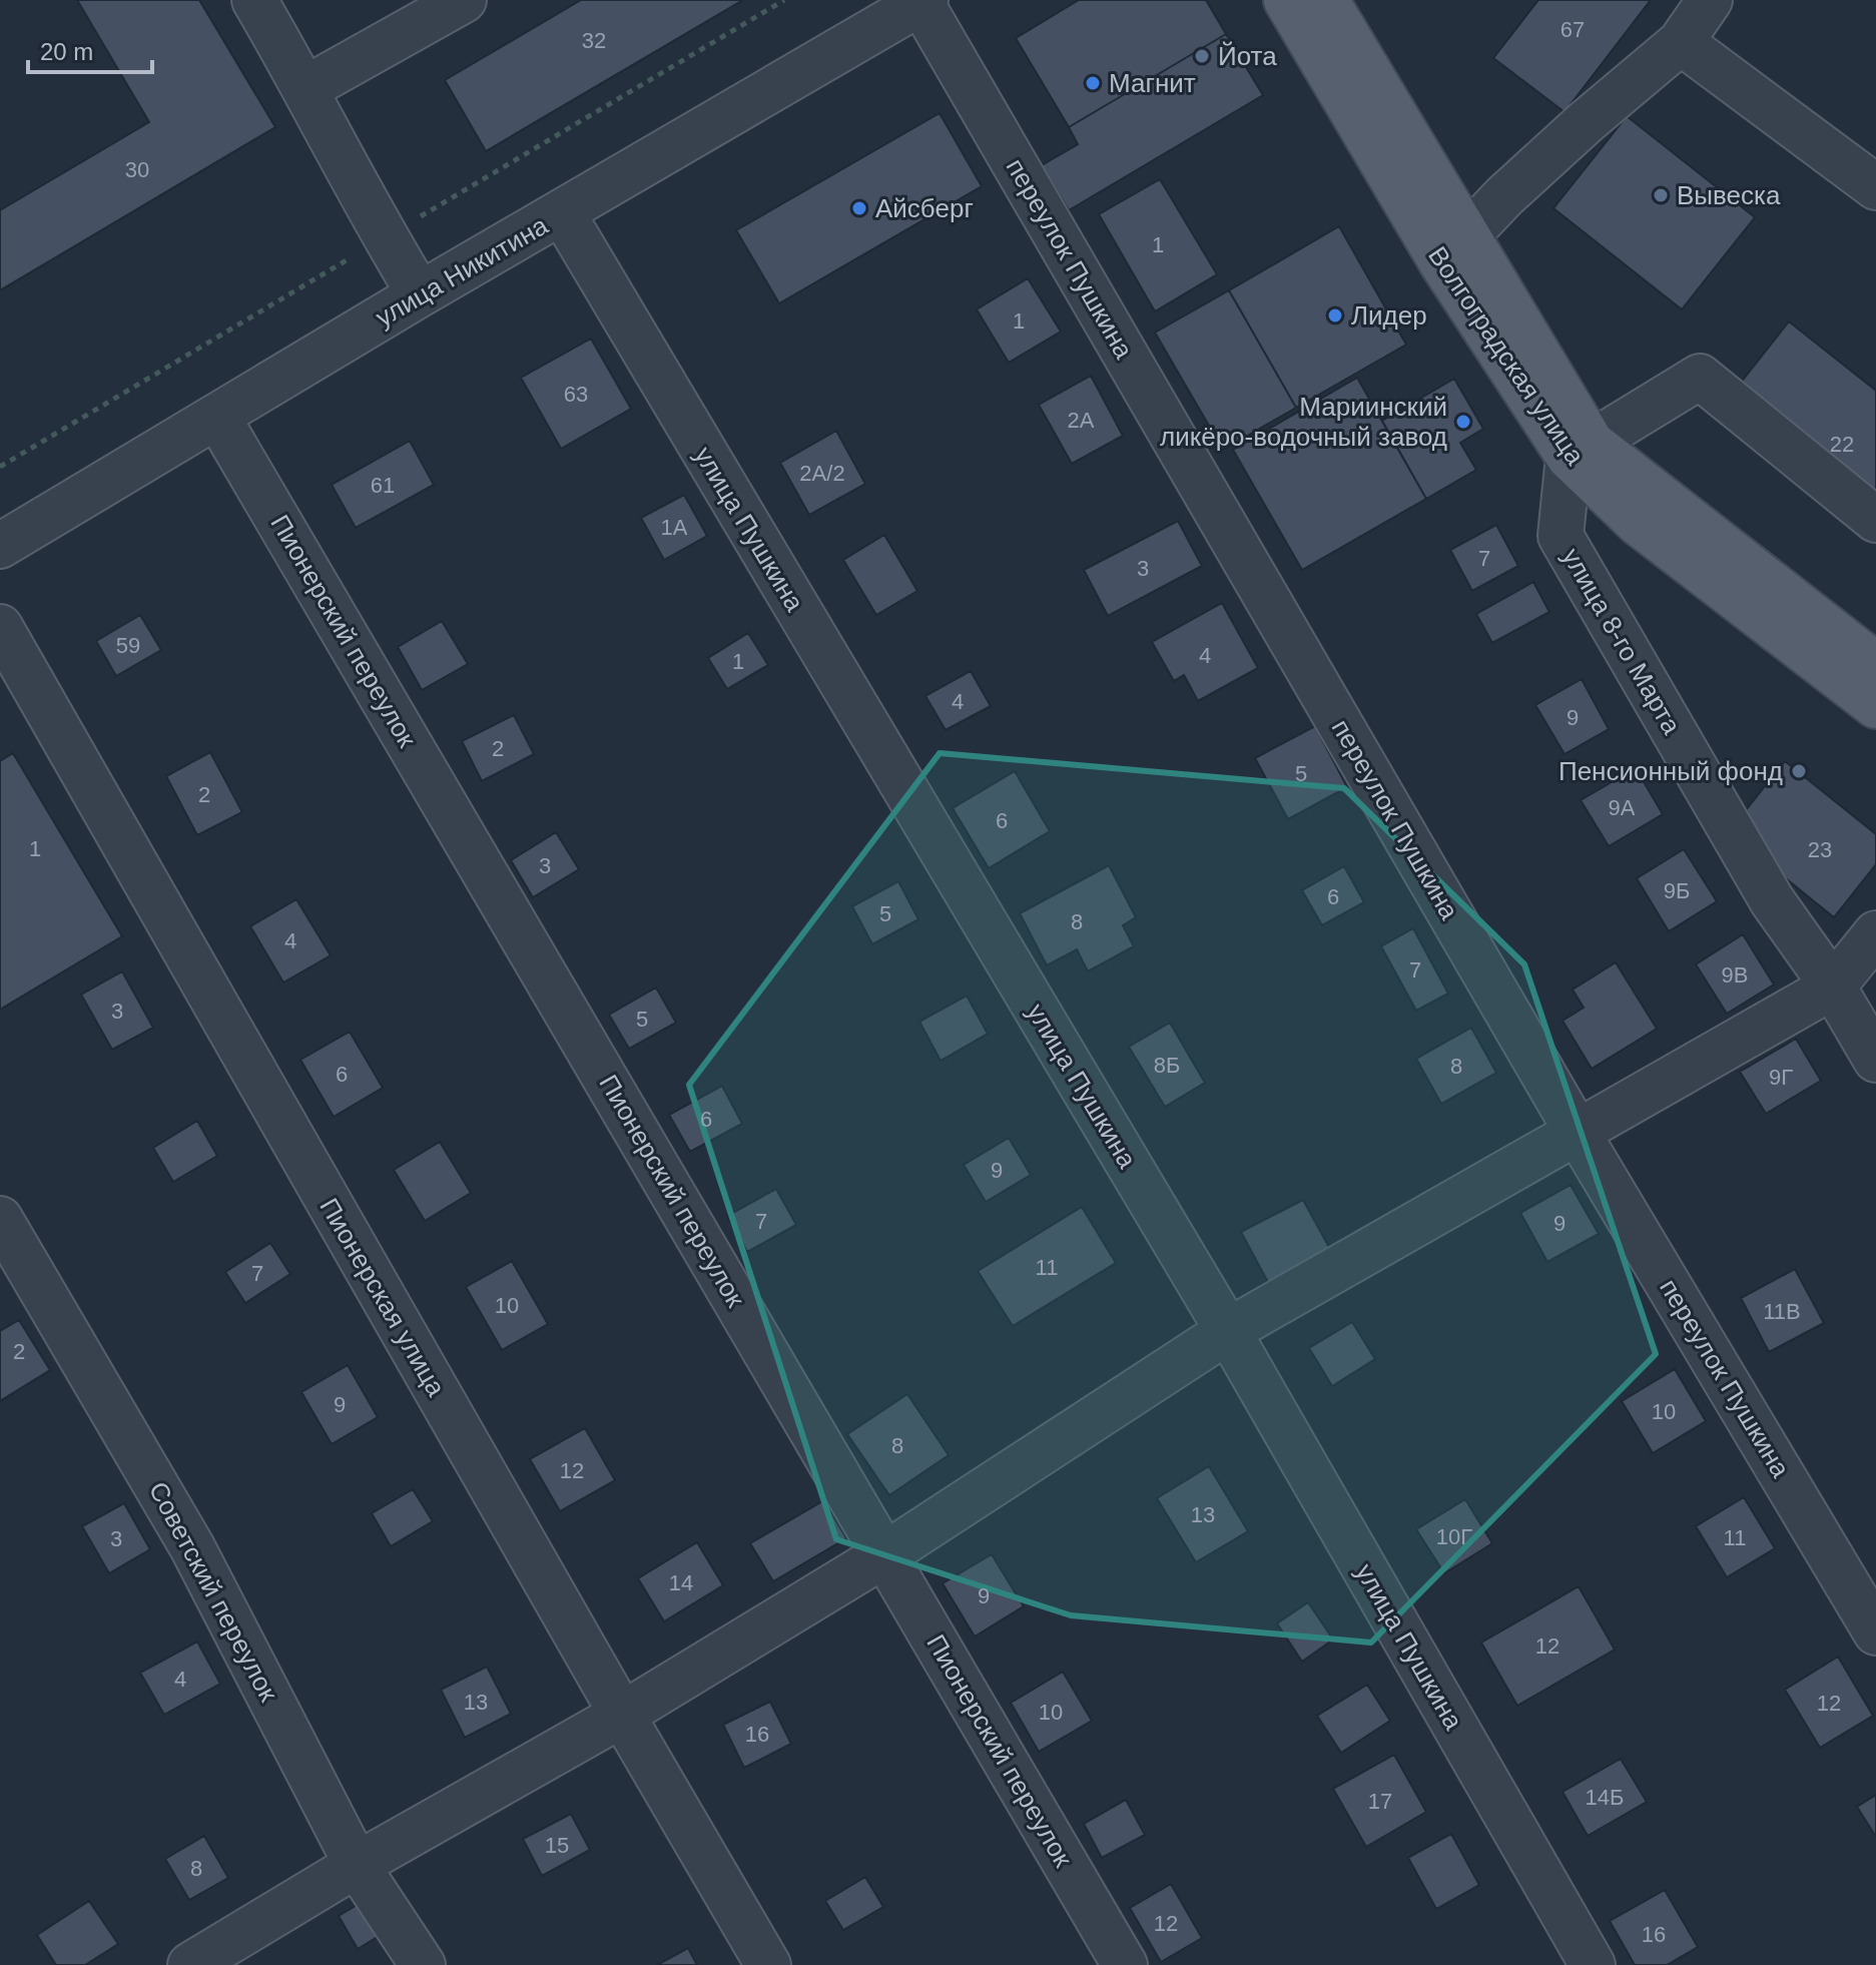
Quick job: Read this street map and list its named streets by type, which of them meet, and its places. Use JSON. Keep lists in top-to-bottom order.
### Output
{
  "streets": {
    "main road": ["Волгоградская улица"],
    "street": [
      "переулок Пушкина",
      "улица Никитина",
      "улица Пушкина",
      "Пионерский переулок",
      "улица 8-го Марта",
      "Пионерская улица",
      "Советский переулок"
    ]
  },
  "crossings": [
    ["переулок Пушкина", "улица Никитина"],
    ["улица Никитина", "улица Пушкина"],
    ["улица Никитина", "Пионерский переулок"],
    ["Волгоградская улица", "улица 8-го Марта"]
  ],
  "places": [
    "Йота",
    "Магнит",
    "Вывеска",
    "Айсберг",
    "Лидер",
    "Мариинский ликёро-водочный завод",
    "Пенсионный фонд"
  ],
  "house_numbers": [
    "67",
    "32",
    "30",
    "1",
    "1",
    "63",
    "2А",
    "22",
    "2А/2",
    "61",
    "1А",
    "7",
    "3",
    "59",
    "4",
    "1",
    "4",
    "9",
    "2",
    "5",
    "2",
    "9А",
    "6",
    "1",
    "23",
    "3",
    "9Б",
    "6",
    "5",
    "8",
    "4",
    "7",
    "9В",
    "3",
    "5",
    "8Б",
    "8",
    "6",
    "9Г",
    "6",
    "9",
    "7",
    "9",
    "11",
    "7",
    "10",
    "11В",
    "2",
    "9",
    "10",
    "8",
    "12",
    "13",
    "10Г",
    "11",
    "3",
    "14",
    "9",
    "12",
    "4",
    "13",
    "12",
    "10",
    "16",
    "14Б",
    "17",
    "15",
    "8",
    "12",
    "16"
  ],
  "scale_bar": "20 m"
}
